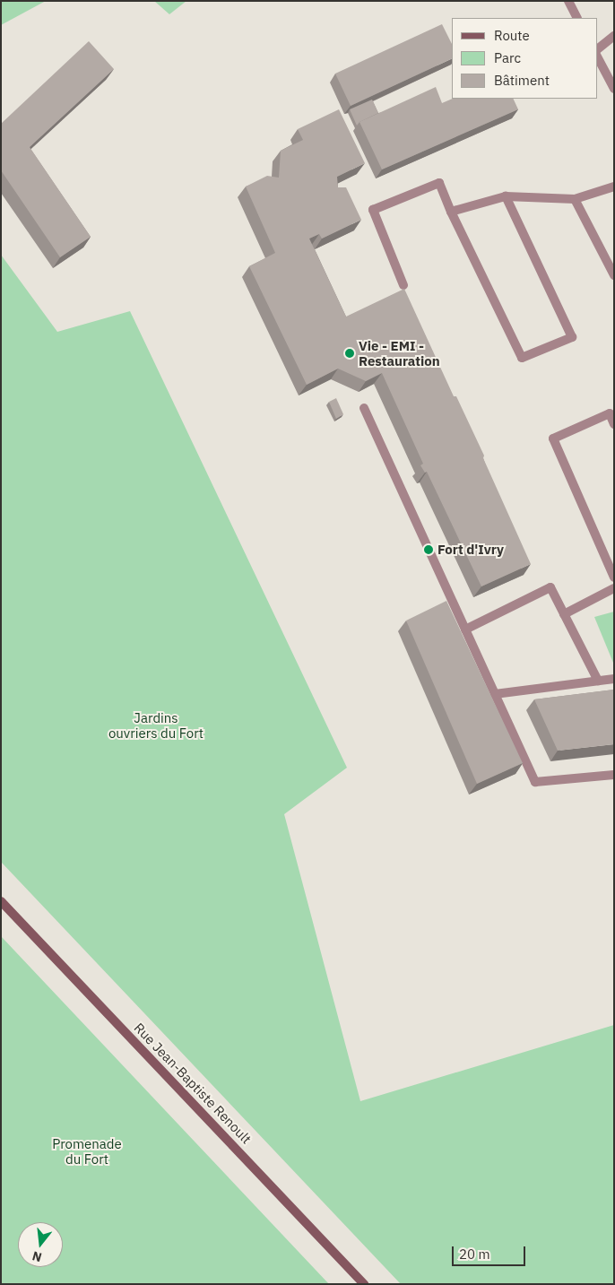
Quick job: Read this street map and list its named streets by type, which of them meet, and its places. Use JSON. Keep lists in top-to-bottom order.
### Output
{
  "streets": {
    "main road": ["Rue Jean-Baptiste Renoult"]
  },
  "parks": ["Jardins ouvriers du Fort", "Promenade du Fort"],
  "places": ["Vie - EMI - Restauration", "Fort d'Ivry"],
  "legend": ["Route", "Parc", "Bâtiment"],
  "scale_bar": "20 m",
  "north": "bottom"
}
